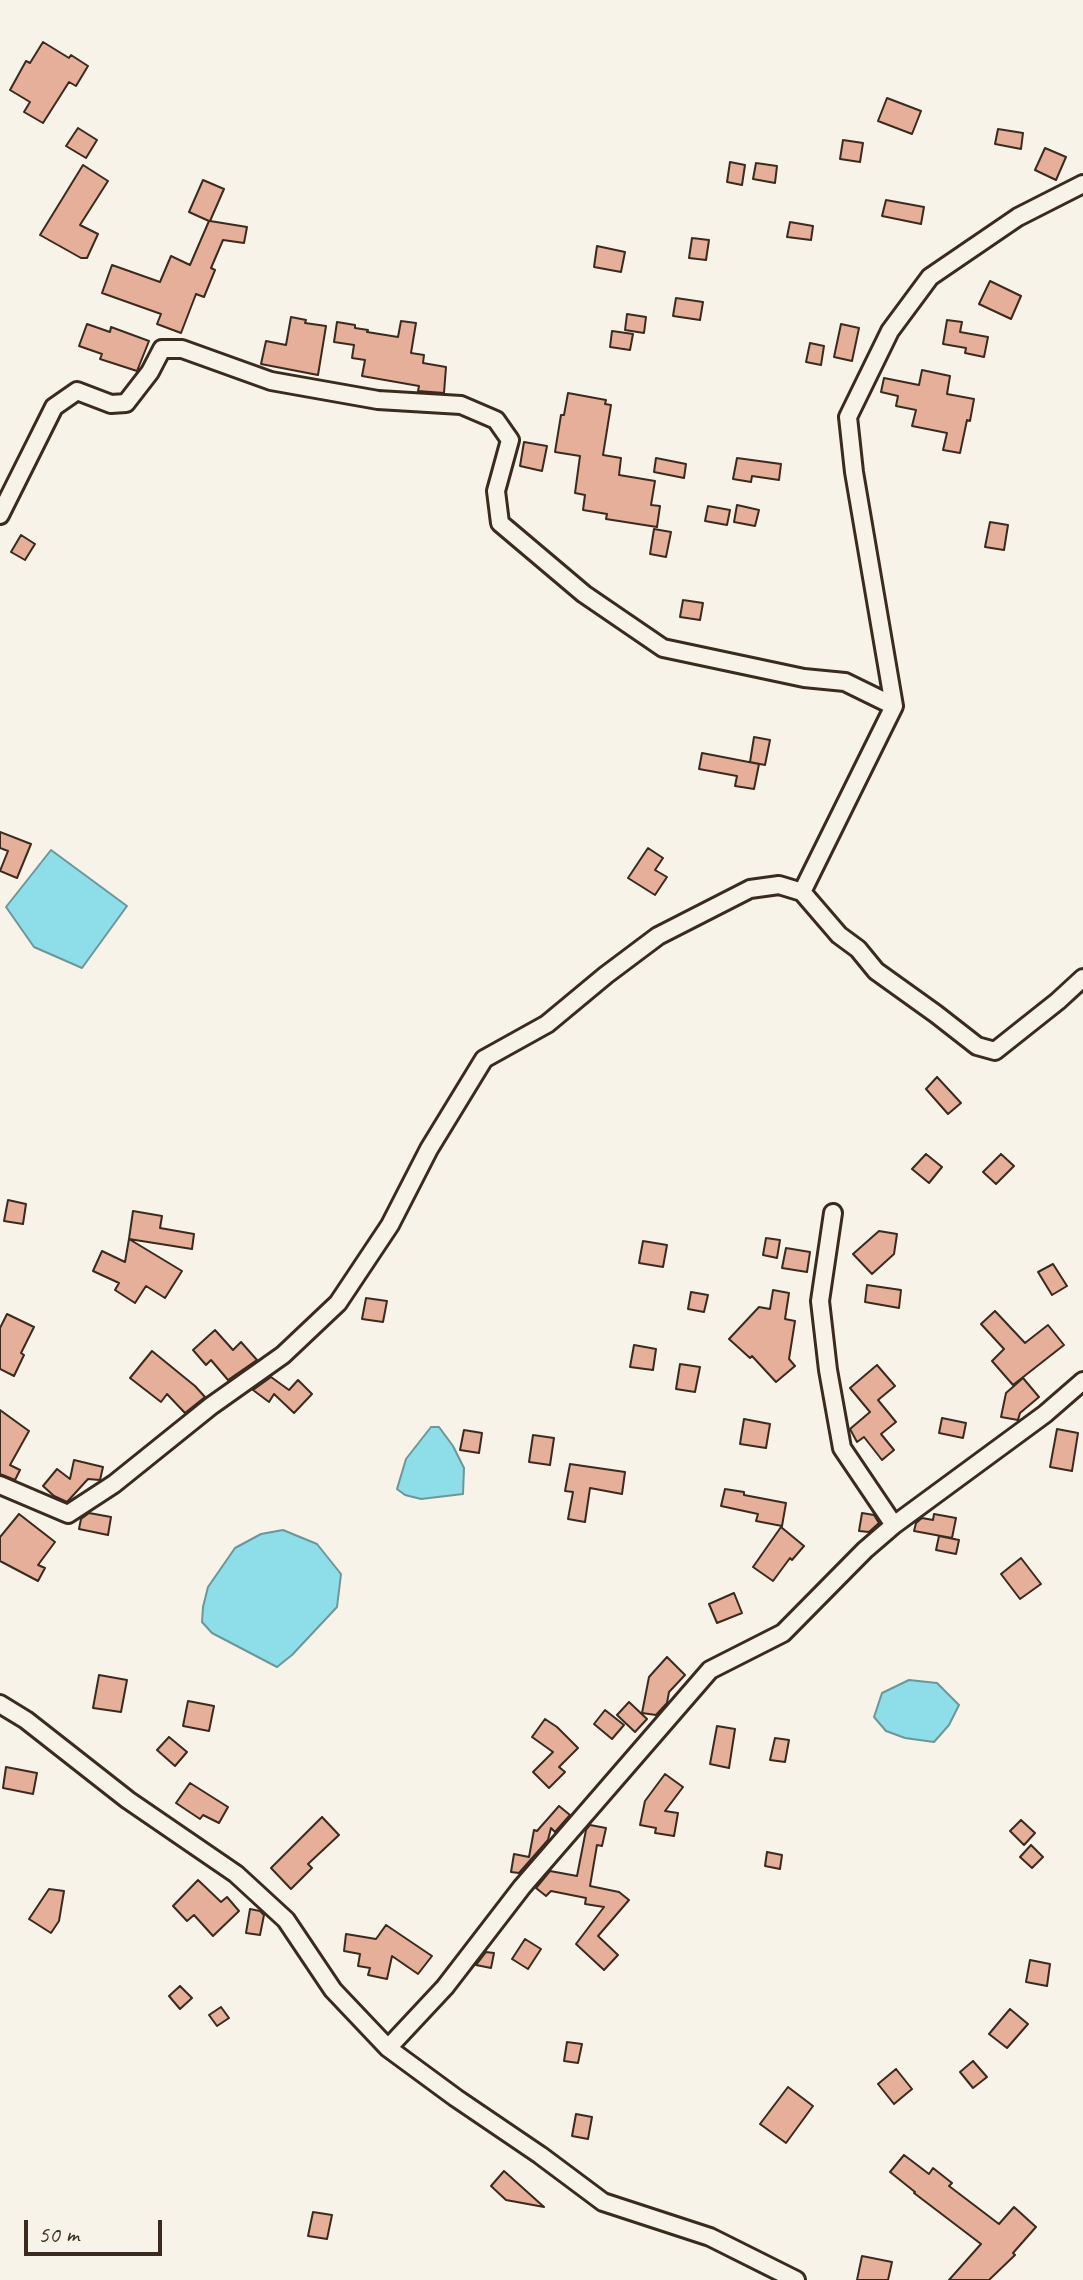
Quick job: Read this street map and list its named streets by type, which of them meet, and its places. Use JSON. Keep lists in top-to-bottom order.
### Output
{
  "scale_bar": "50 m"
}
